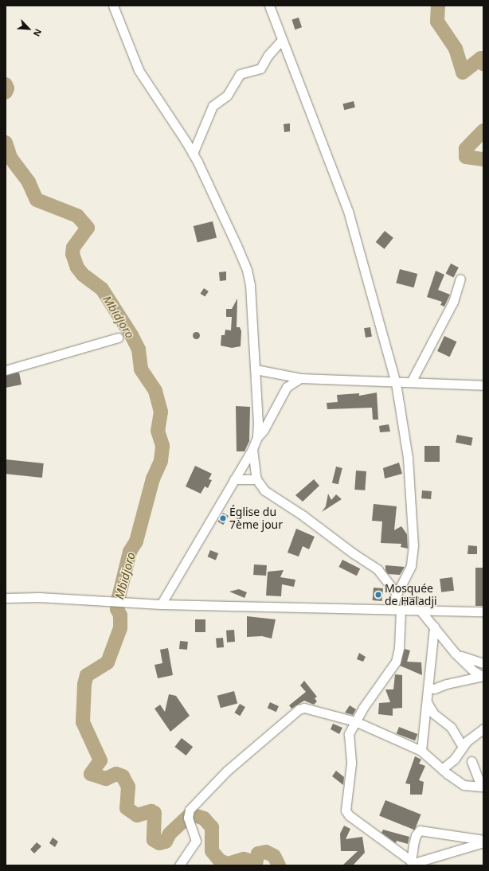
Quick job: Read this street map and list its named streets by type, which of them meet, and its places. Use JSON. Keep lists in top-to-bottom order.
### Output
{
  "water": ["Mbidjoro"],
  "places": ["Église du 7ème jour", "Mosquée de Haladji"],
  "north": "bottom right"
}
